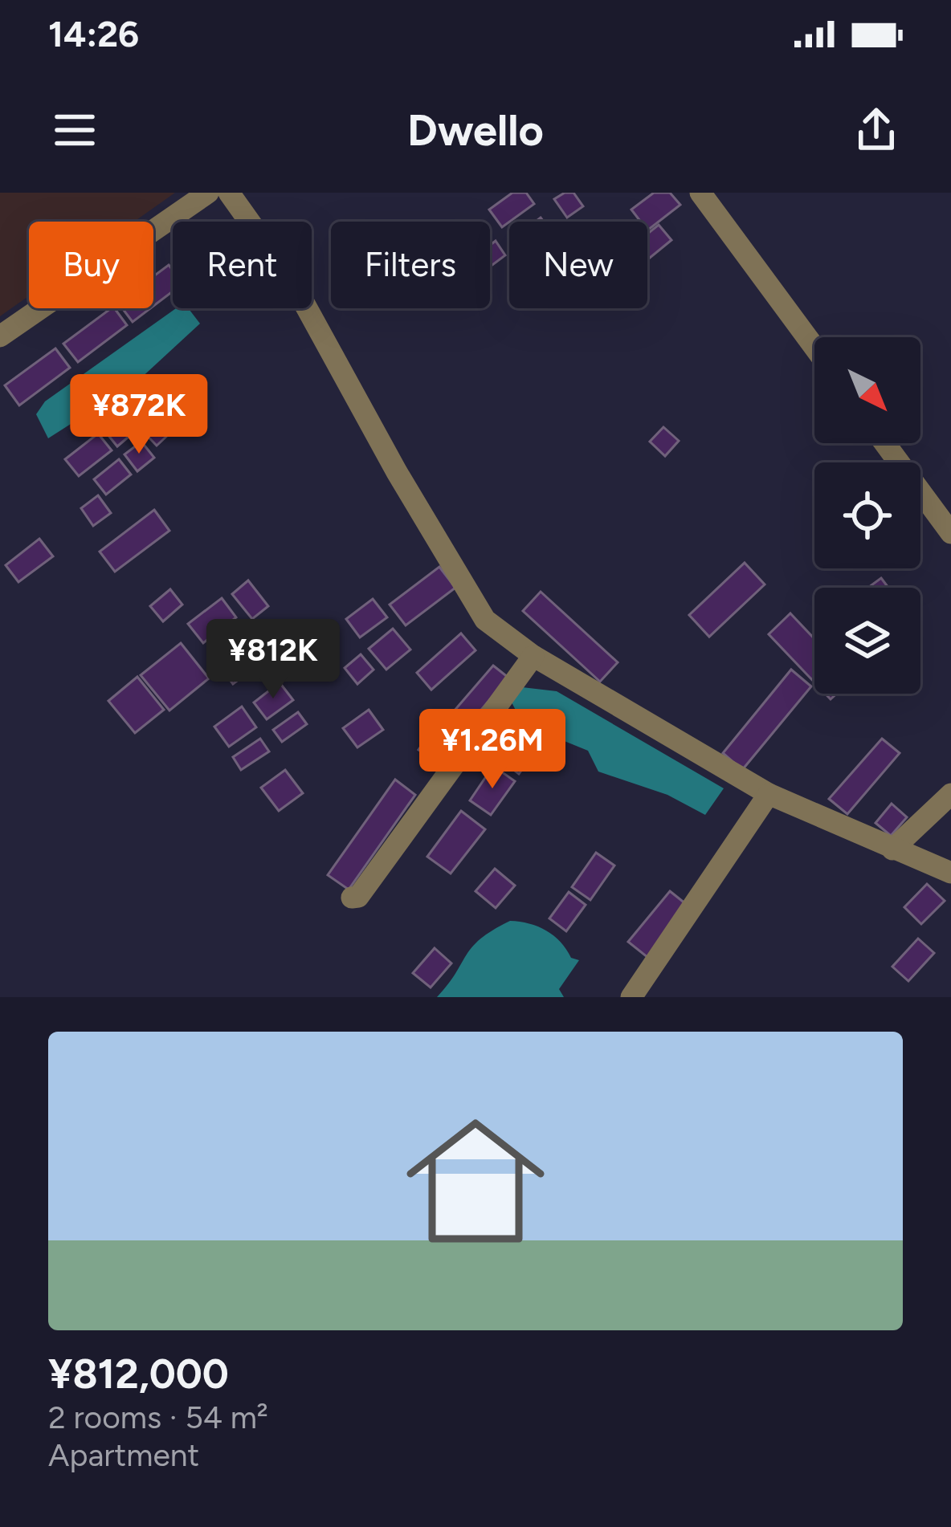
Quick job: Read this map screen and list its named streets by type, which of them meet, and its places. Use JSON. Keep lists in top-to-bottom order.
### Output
{
  "north": "bottom right",
  "page": {
    "status": "14:26",
    "header": "Dwello",
    "chip": [
      "Buy",
      "Rent",
      "Filters",
      "New"
    ],
    "price": ["¥872K", "¥812K", "¥1.26M"],
    "list": [
      {
        "name": "¥812,000",
        "note": "2 rooms · 54 m² · Apartment"
      }
    ]
  }
}
